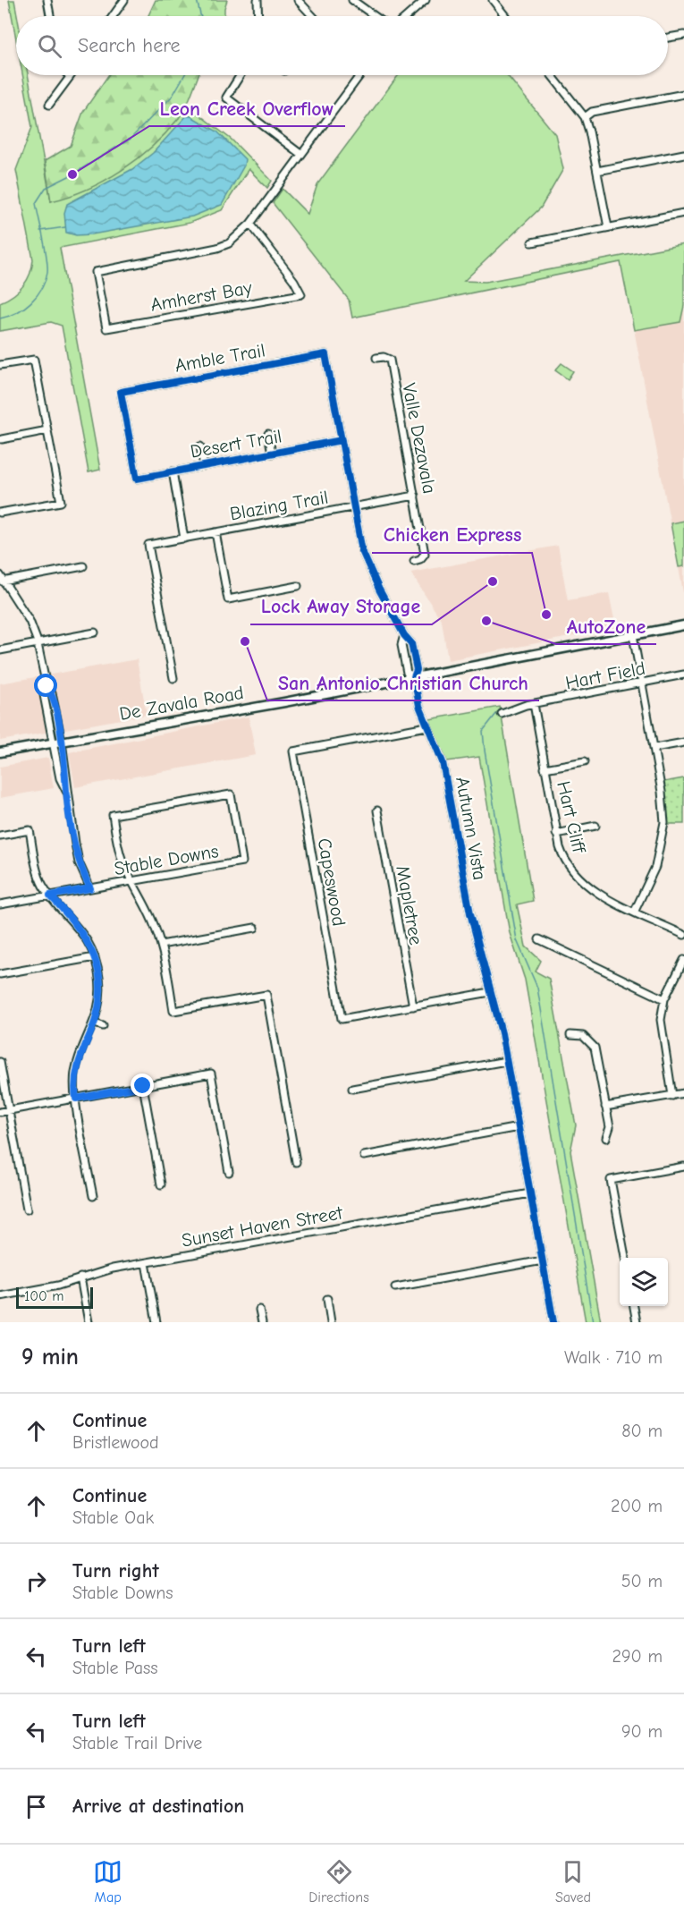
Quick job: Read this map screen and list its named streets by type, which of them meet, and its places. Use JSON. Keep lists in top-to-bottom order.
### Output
{
  "streets": {
    "main road": ["De Zavala Road"],
    "street": [
      "Amherst Bay",
      "Amble Trail",
      "Valle Dezavala",
      "Desert Trail",
      "Blazing Trail",
      "Hart Field",
      "Hart Cliff",
      "Autumn Vista",
      "Stable Downs",
      "Capeswood",
      "Mapletree",
      "Sunset Haven Street"
    ]
  },
  "crossings": [
    ["Amble Trail", "Desert Trail"],
    ["Amble Trail", "Autumn Vista"],
    ["Valle Dezavala", "Blazing Trail"],
    ["Desert Trail", "Autumn Vista"],
    ["Blazing Trail", "Autumn Vista"],
    ["Hart Field", "Hart Cliff"],
    ["De Zavala Road", "Autumn Vista"],
    ["Autumn Vista", "Capeswood"],
    ["Autumn Vista", "Sunset Haven Street"],
    ["Capeswood", "Mapletree"]
  ],
  "places": [
    "Leon Creek Overflow",
    "Lock Away Storage",
    "Chicken Express",
    "AutoZone",
    "San Antonio Christian Church"
  ],
  "scale_bar": "100 m",
  "page": {
    "search": "Search here",
    "scale": "100 m",
    "heading": ["9 min", "Walk · 710 m"],
    "list": [
      ["Continue", "Bristlewood", "80 m"],
      ["Continue", "Stable Oak", "200 m"],
      ["Turn right", "Stable Downs", "50 m"],
      ["Turn left", "Stable Pass", "290 m"],
      ["Turn left", "Stable Trail Drive", "90 m"],
      "Arrive at destination"
    ],
    "nav": ["Map", "Directions", "Saved"]
  }
}
